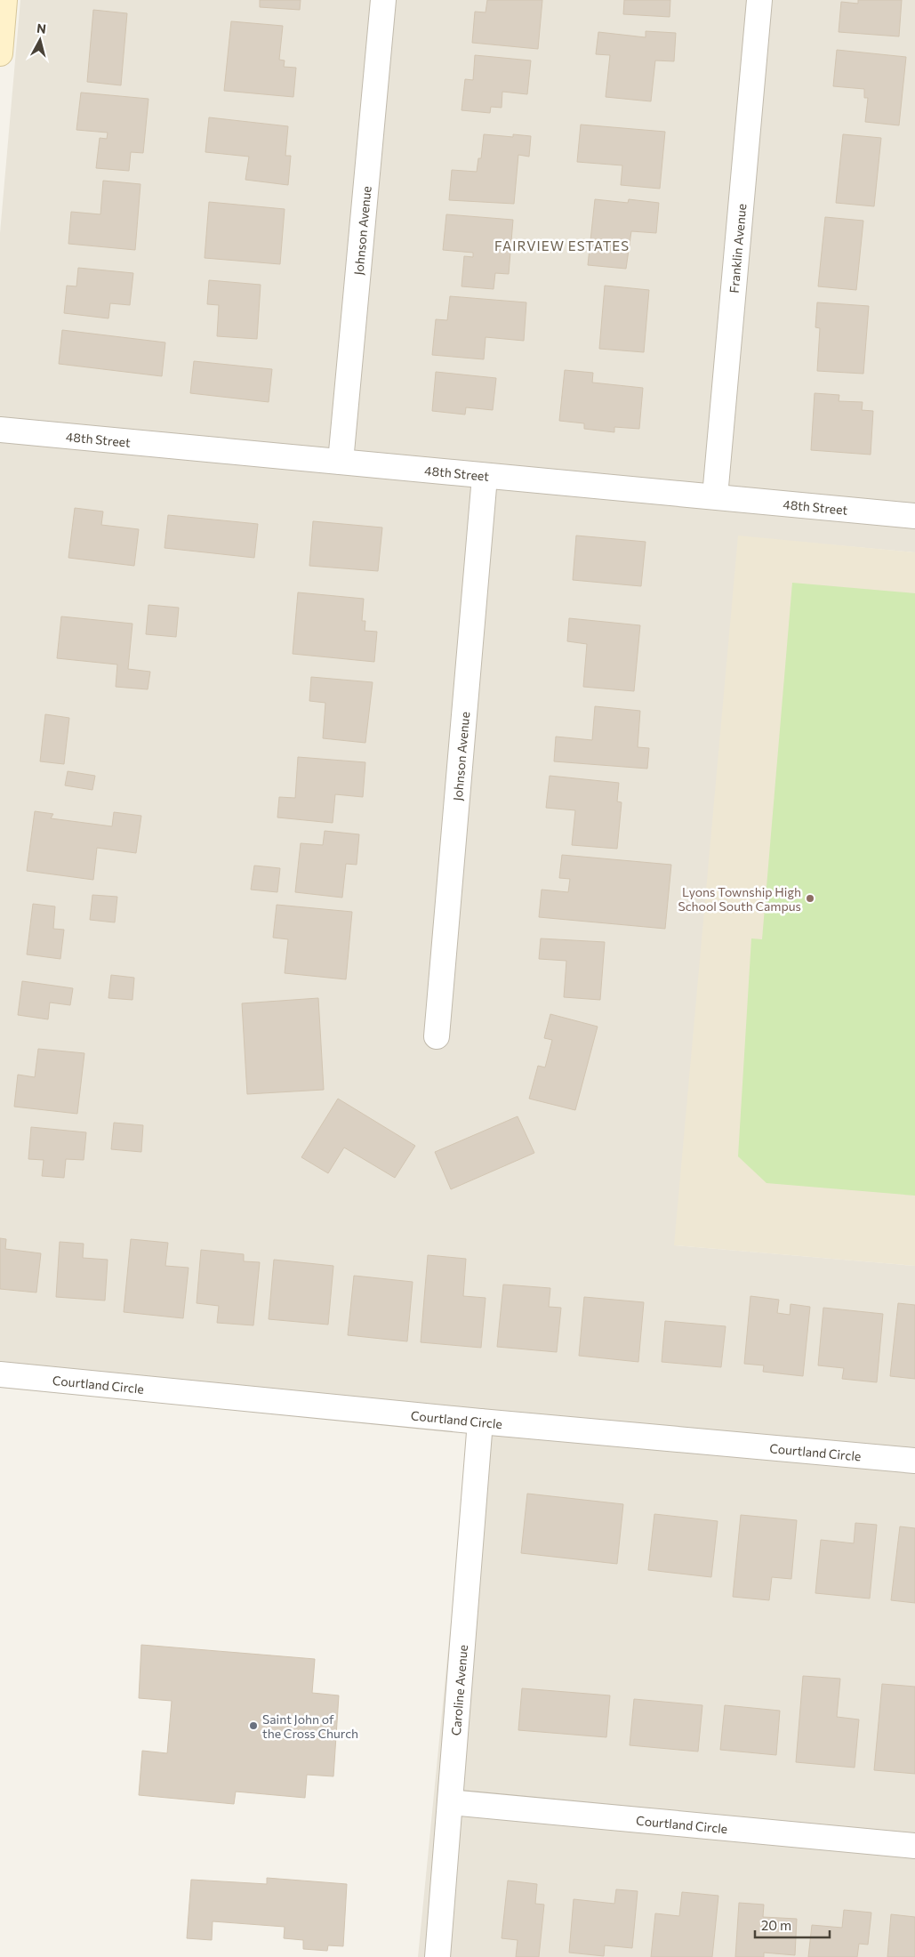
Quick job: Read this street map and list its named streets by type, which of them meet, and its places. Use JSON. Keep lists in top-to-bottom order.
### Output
{
  "streets": {
    "street": [
      "Johnson Avenue",
      "Franklin Avenue",
      "48th Street",
      "Courtland Circle",
      "Caroline Avenue"
    ]
  },
  "crossings": [
    ["Johnson Avenue", "48th Street"],
    ["Franklin Avenue", "48th Street"],
    ["Courtland Circle", "Caroline Avenue"]
  ],
  "districts": ["FAIRVIEW ESTATES"],
  "places": ["Lyons Township High School South Campus", "Saint John of the Cross Church"],
  "scale_bar": "20 m",
  "north": "top"
}
